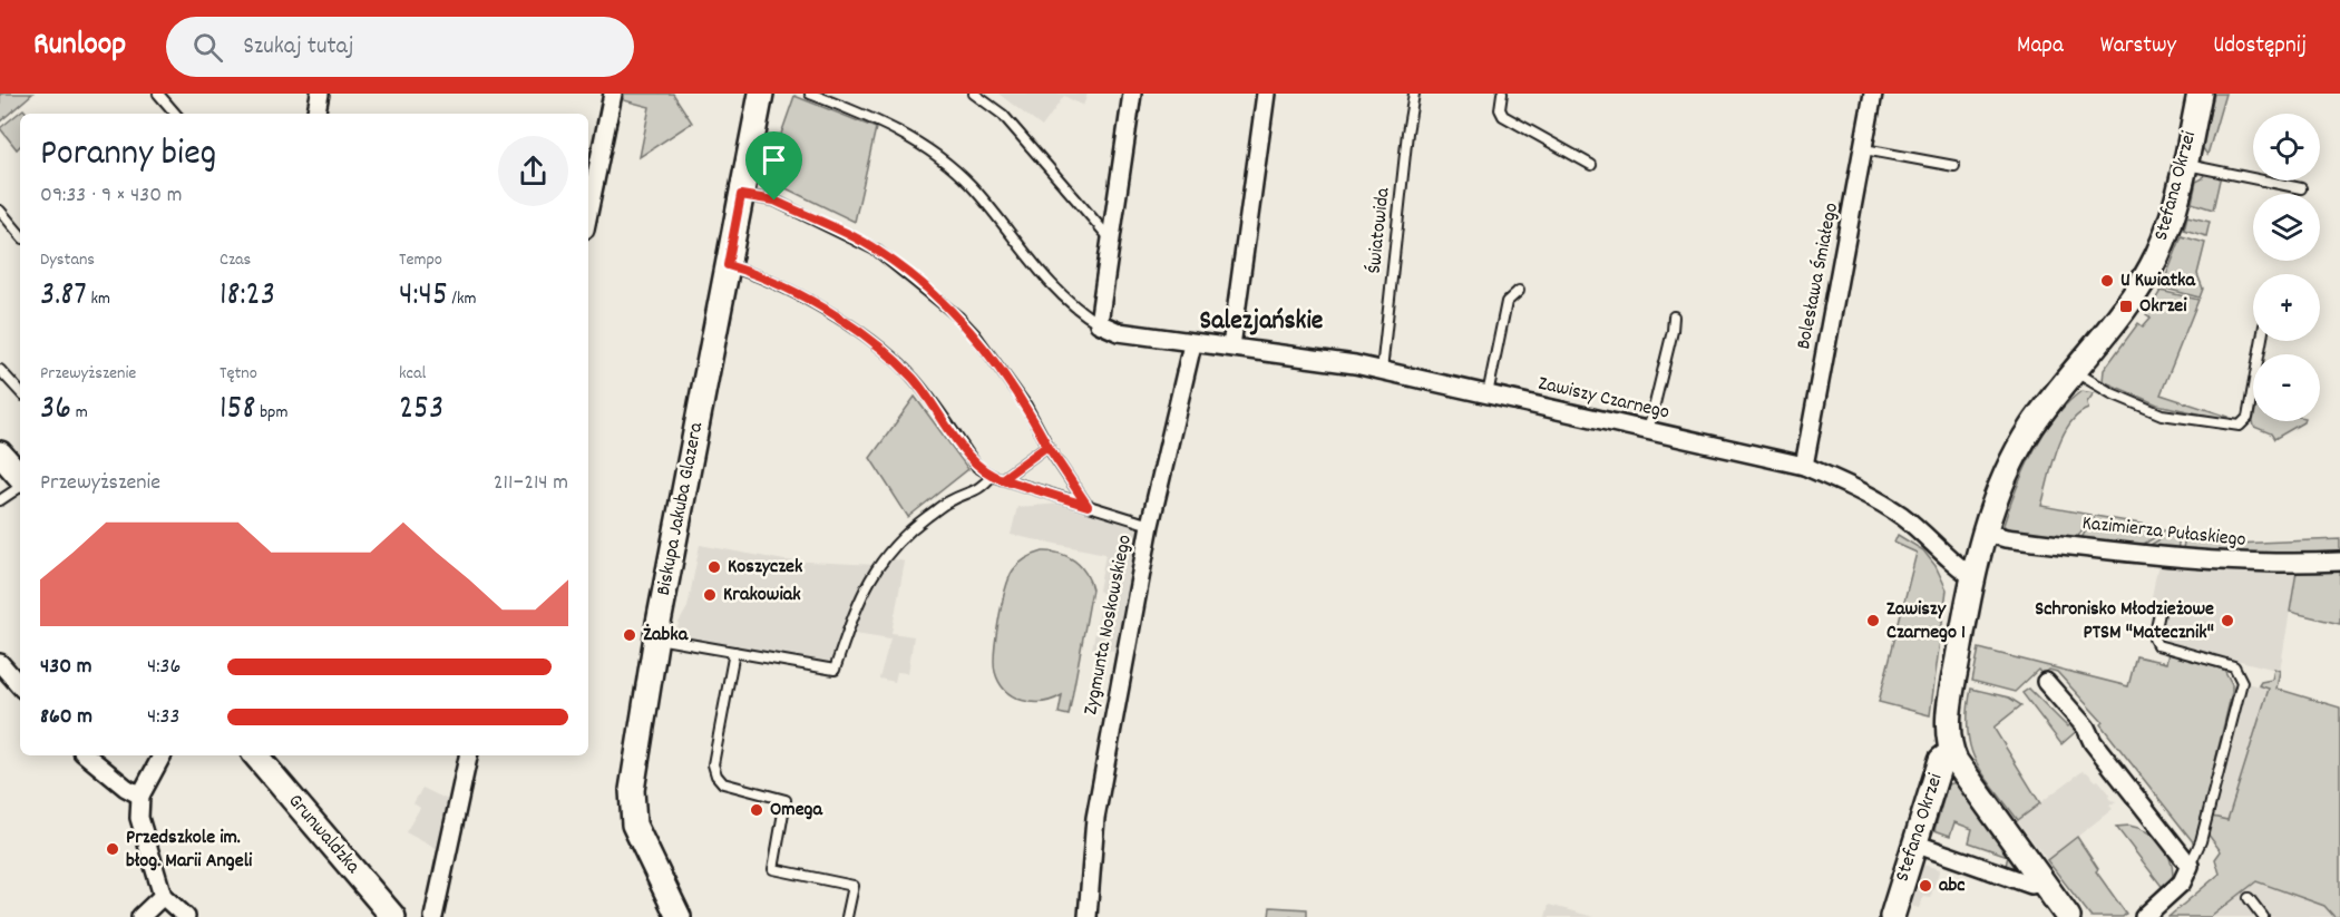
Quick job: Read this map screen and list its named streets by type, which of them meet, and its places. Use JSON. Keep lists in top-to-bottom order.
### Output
{
  "streets": {
    "street": [
      "Stefana Okrzei",
      "Bolesława Śmiałego",
      "Zawiszy Czarnego",
      "Biskupa Jakuba Glazera",
      "Kazimierza Pułaskiego",
      "Zygmunta Noskowskiego",
      "Grunwaldzka"
    ],
    "lane": ["Światowida"]
  },
  "crossings": [
    ["Stefana Okrzei", "Zawiszy Czarnego"],
    ["Stefana Okrzei", "Kazimierza Pułaskiego"],
    ["Światowida", "Zawiszy Czarnego"],
    ["Bolesława Śmiałego", "Zawiszy Czarnego"],
    ["Zawiszy Czarnego", "Zygmunta Noskowskiego"]
  ],
  "districts": ["Salezjańskie"],
  "places": {
    "other": [
      "U Kwiatka",
      "Koszyczek",
      "Krakowiak",
      "Zawiszy Czarnego 1",
      "Schronisko Młodzieżowe PTSM \"Matecznik\"",
      "Żabka",
      "Omega",
      "Przedszkole im. błog. Marii Angeli",
      "abc"
    ],
    "transit": ["Okrzei"]
  },
  "page": {
    "header": "Runloop",
    "search": "Szukaj tutaj",
    "nav": ["Mapa", "Warstwy", "Udostępnij"],
    "map_buttons": ["+", "−"],
    "heading": ["Poranny bieg", "09:33 · 9 × 430 m"],
    "stats": [
      ["Dystans", "3.87 km"],
      ["Czas", "18:23"],
      ["Tempo", "4:45 /km"],
      ["Przewyższenie", "36 m"],
      ["Tętno", "158 bpm"],
      ["kcal", "253"]
    ],
    "chart": ["Przewyższenie", "211–214 m"],
    "list": [
      {
        "name": "430 m",
        "note": "4:36"
      },
      {
        "name": "860 m",
        "note": "4:33"
      }
    ]
  }
}
